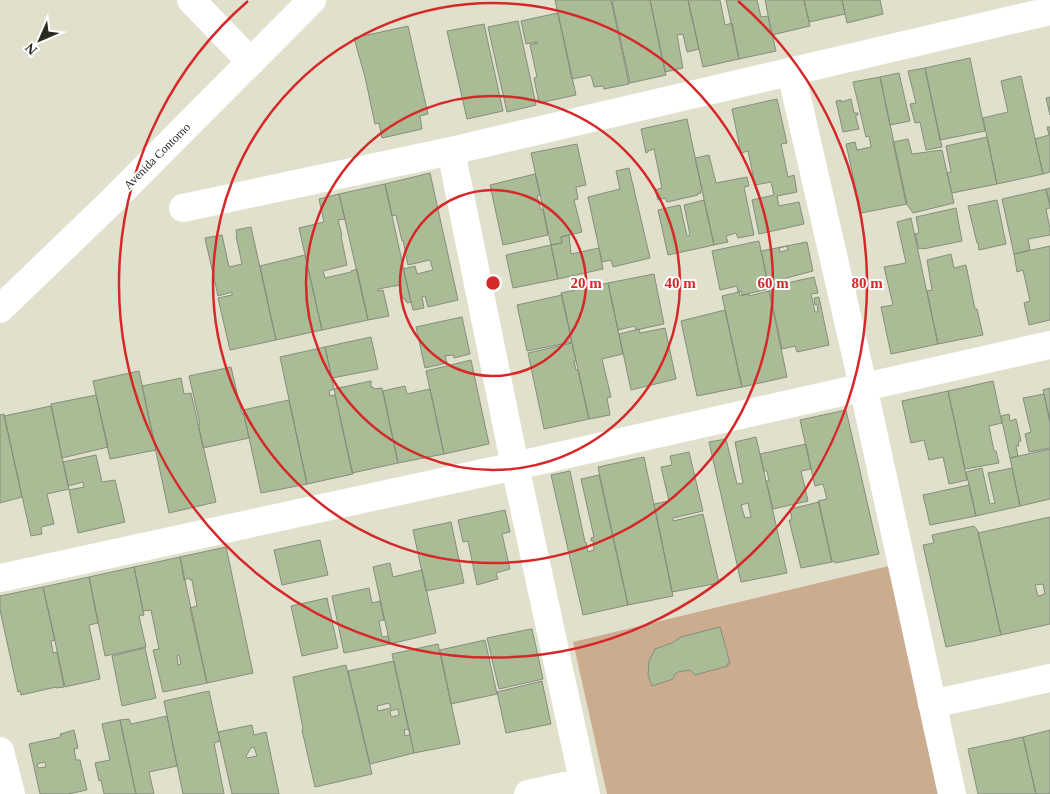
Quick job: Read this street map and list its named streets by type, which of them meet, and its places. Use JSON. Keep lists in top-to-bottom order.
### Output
{
  "streets": {
    "street": ["Avenida Contorno"]
  },
  "north": "bottom left",
  "rings": [
    "20 m",
    "40 m",
    "60 m",
    "80 m"
  ]
}
